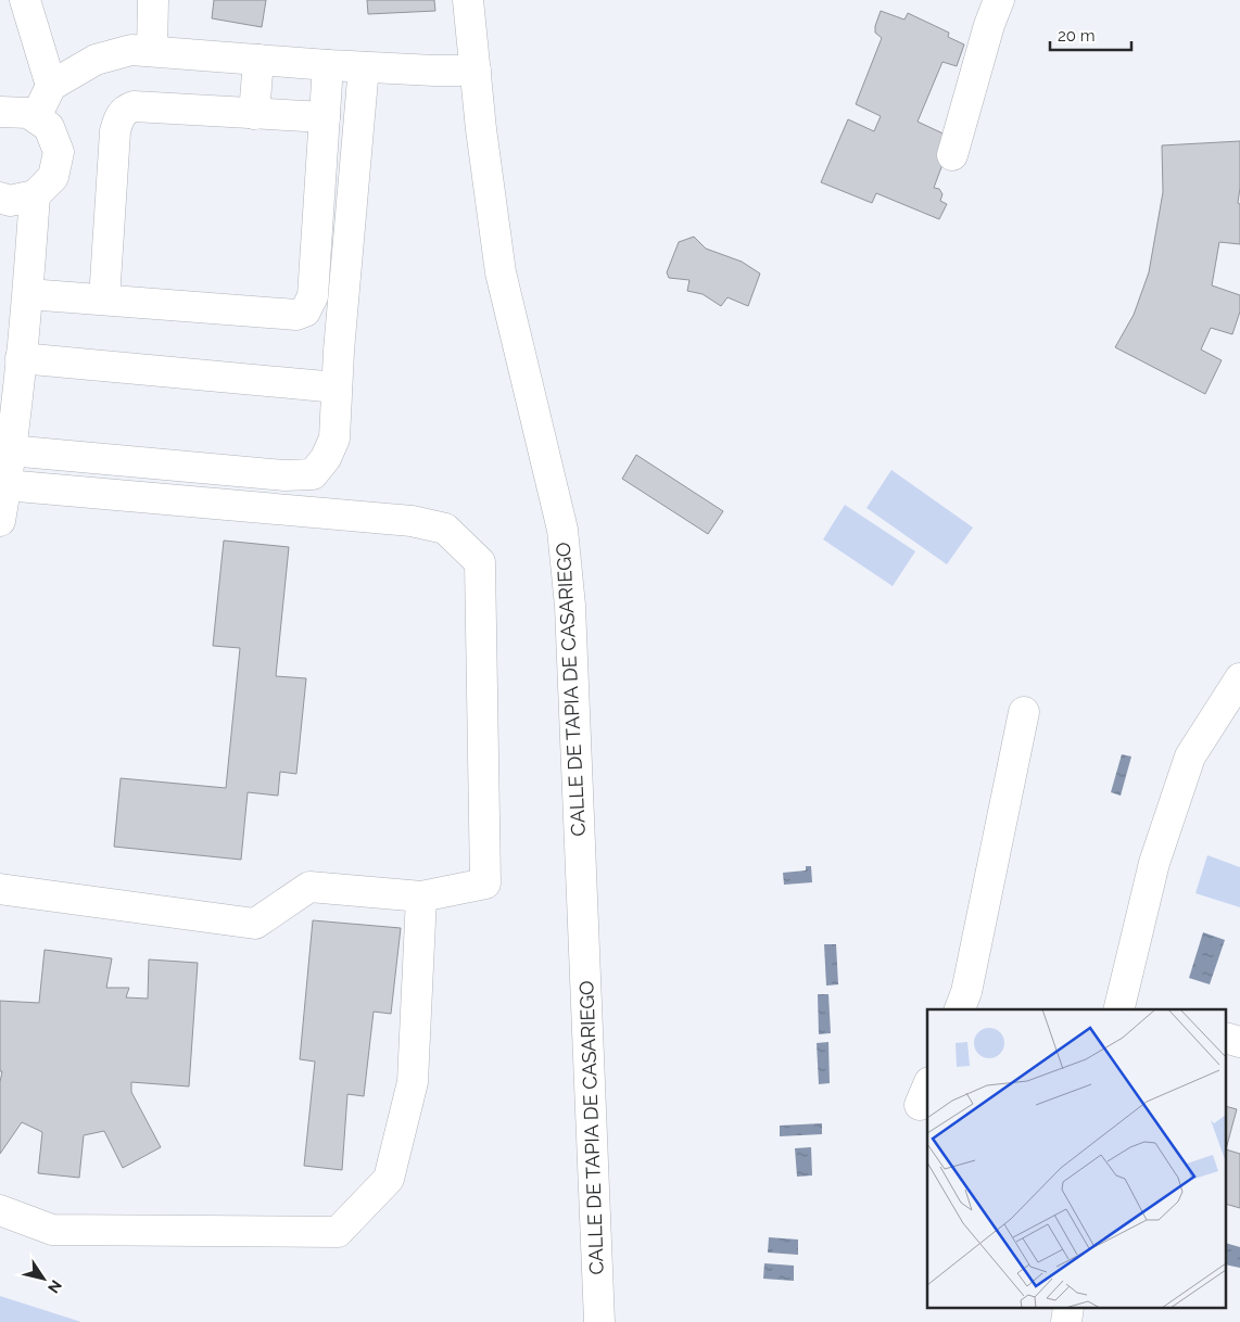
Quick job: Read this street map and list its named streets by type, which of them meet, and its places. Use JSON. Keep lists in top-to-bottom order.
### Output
{
  "streets": {
    "street": ["CALLE DE TAPIA DE CASARIEGO"]
  },
  "scale_bar": "20 m",
  "north": "bottom right"
}
